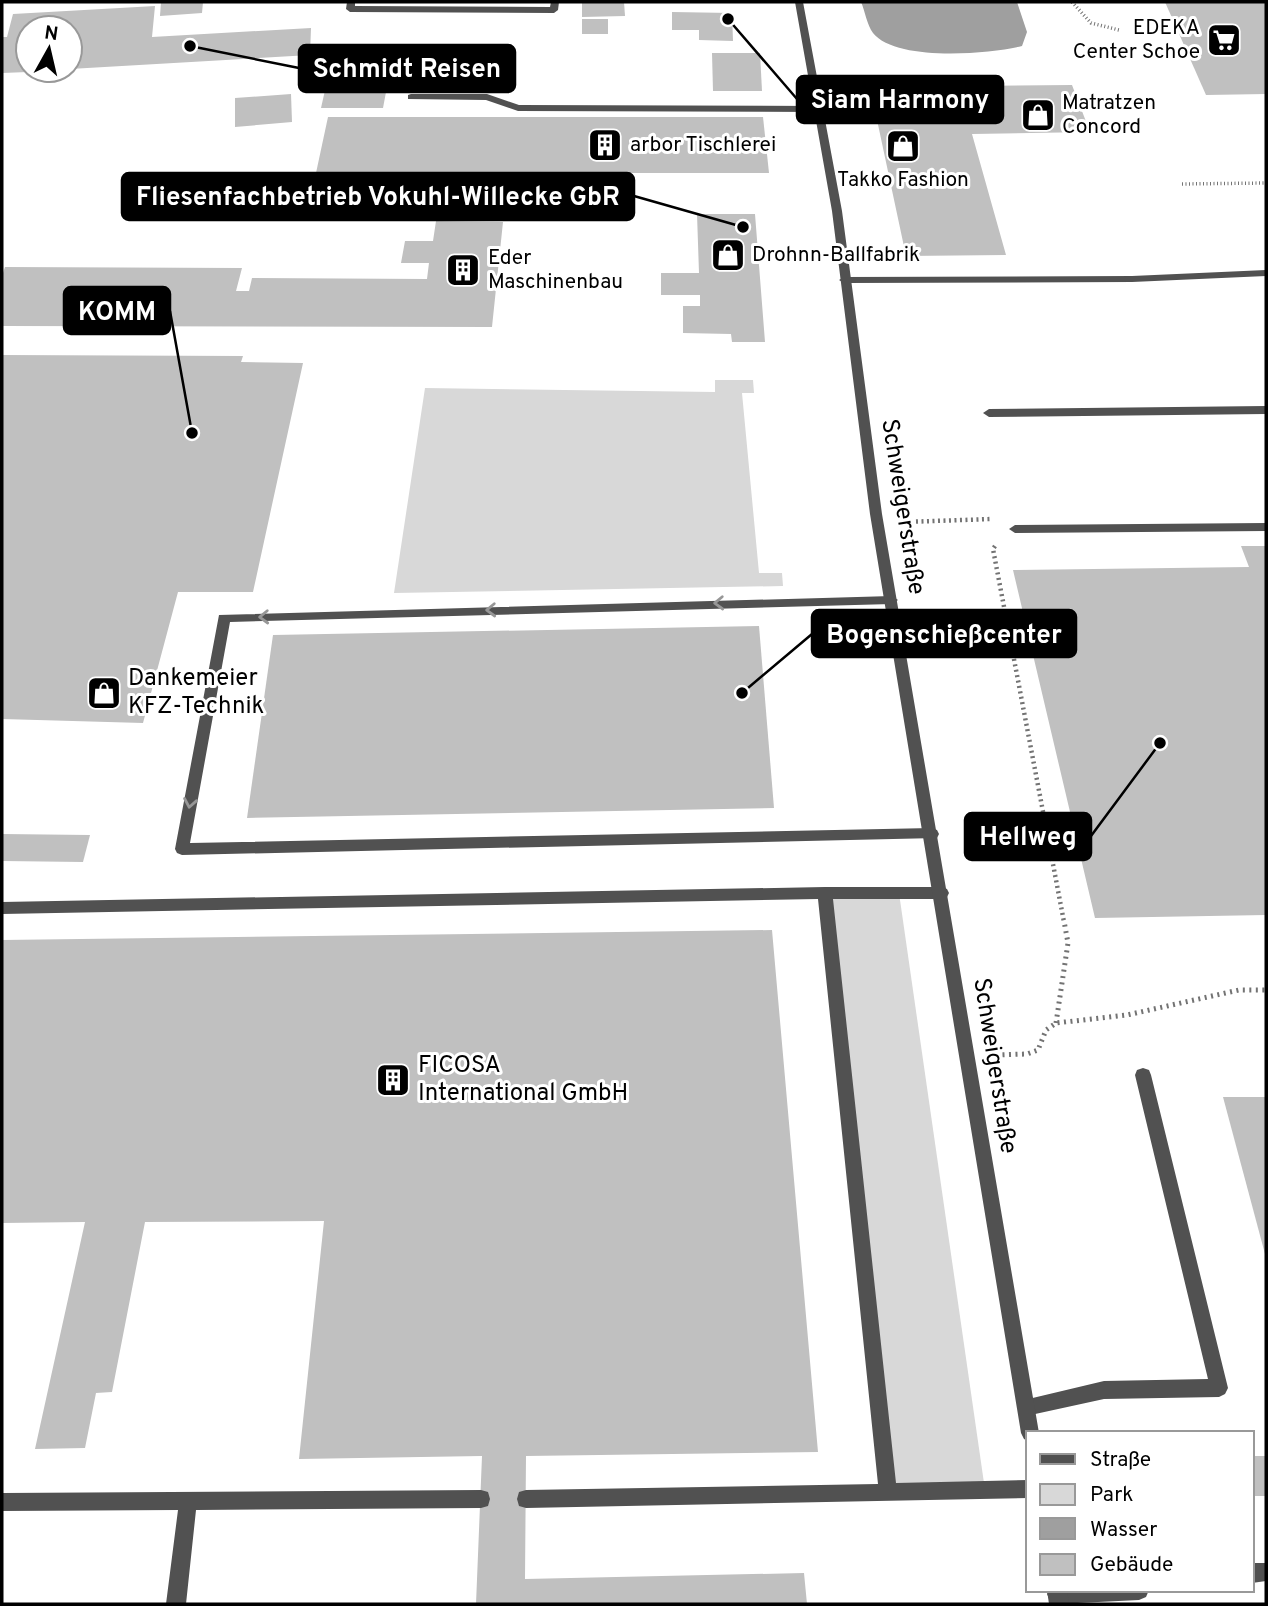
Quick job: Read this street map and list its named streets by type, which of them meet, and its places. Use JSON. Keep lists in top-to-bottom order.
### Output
{
  "streets": {
    "street": ["Schweigerstraße"]
  },
  "places": {
    "other": [
      "Siam Harmony",
      "Schmidt Reisen",
      "Fliesenfachbetrieb Vokuhl-Willecke GbR",
      "KOMM",
      "Bogenschießcenter",
      "Hellweg"
    ],
    "supermarket": ["EDEKA Center Schoe"],
    "shop": [
      "Matratzen Concord",
      "Takko Fashion",
      "Drohnn-Ballfabrik",
      "Dankemeier KFZ-Technik"
    ],
    "building": ["arbor Tischlerei", "Eder Maschinenbau", "FICOSA International GmbH"]
  },
  "legend": [
    "Straße",
    "Park",
    "Wasser",
    "Gebäude"
  ],
  "north": "top"
}
